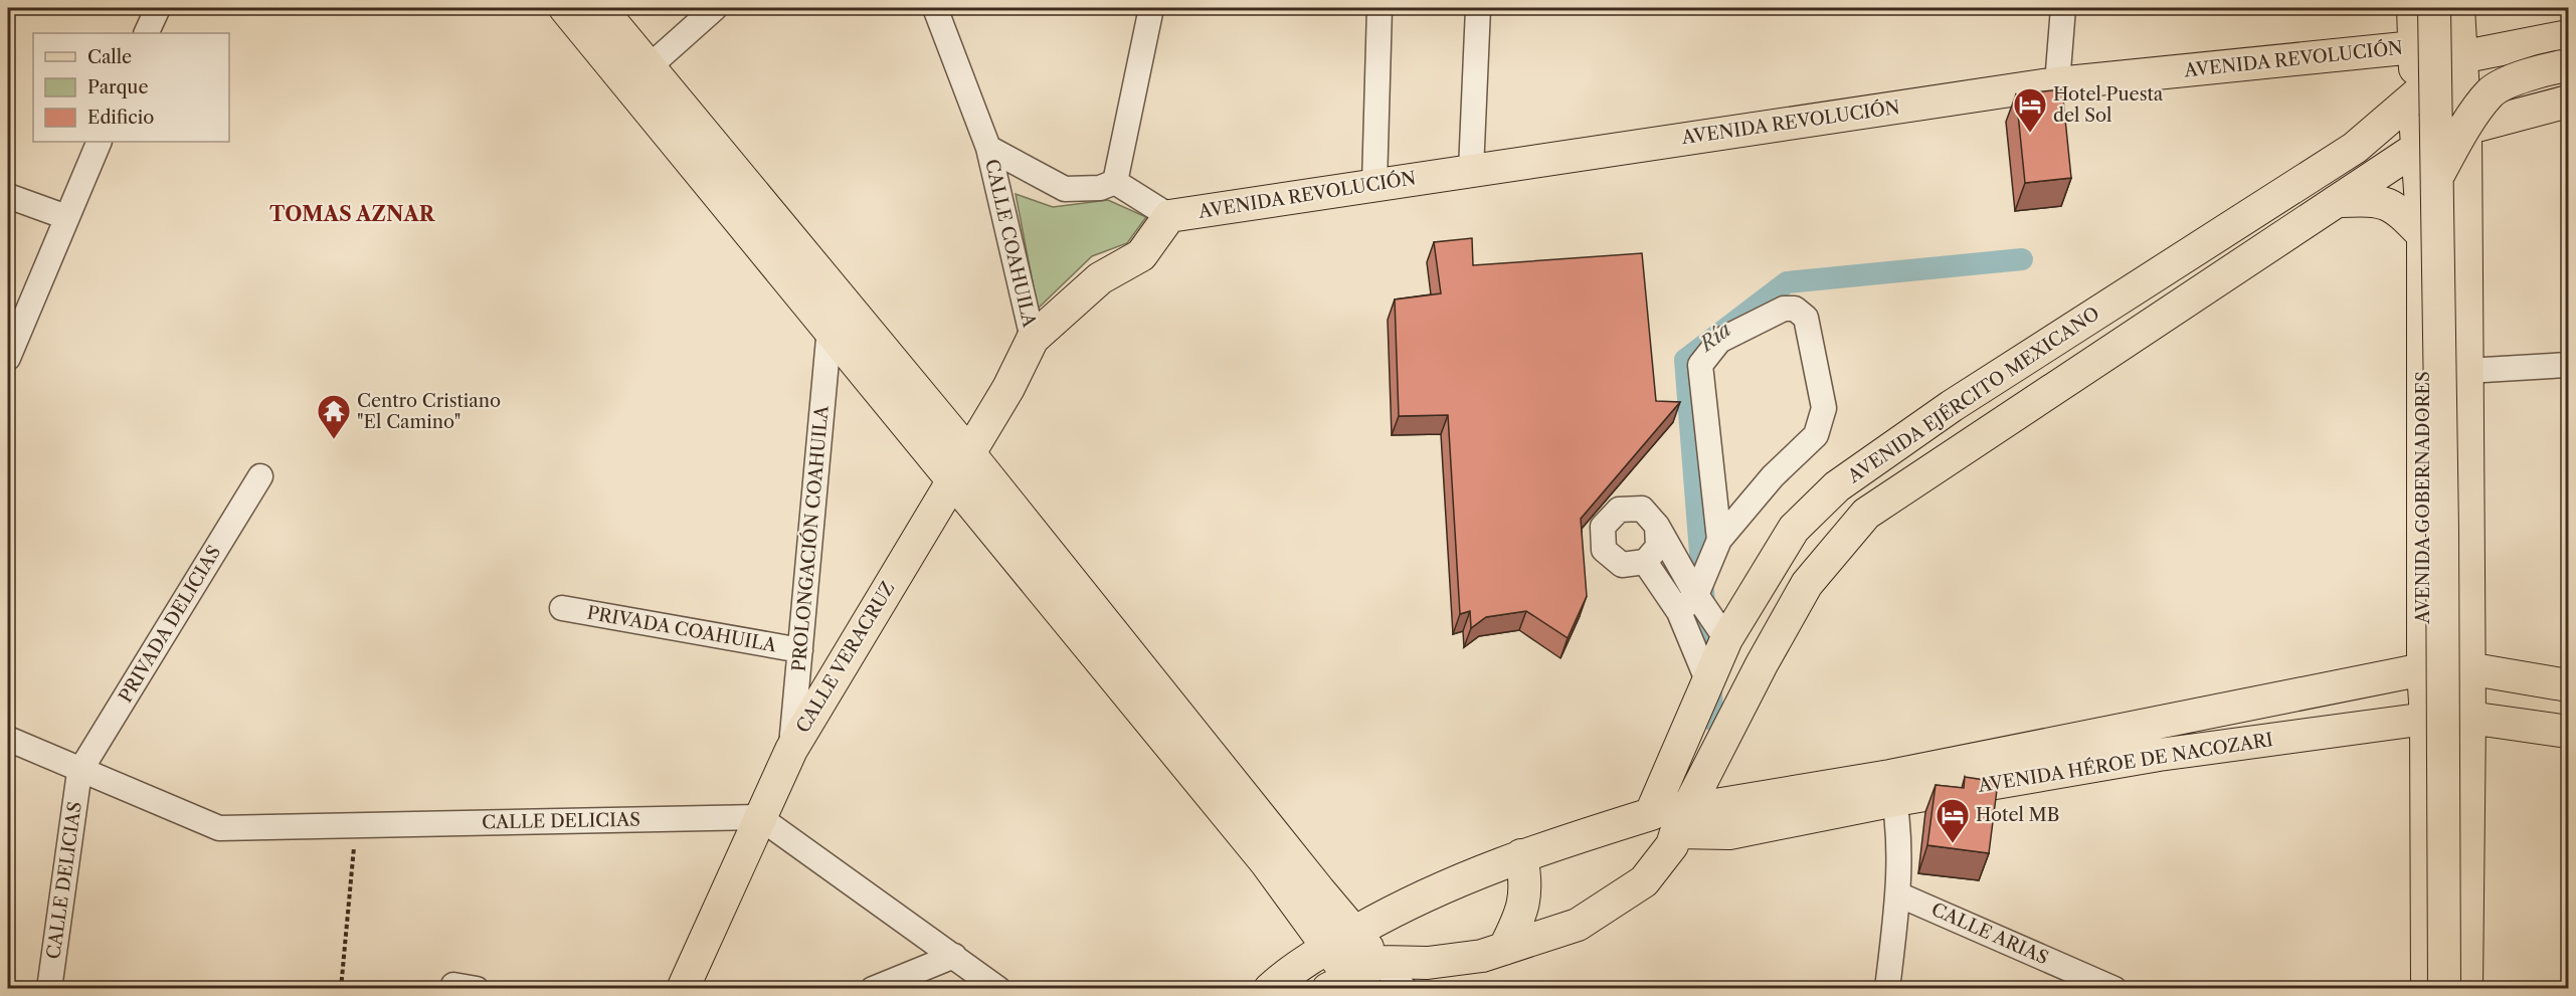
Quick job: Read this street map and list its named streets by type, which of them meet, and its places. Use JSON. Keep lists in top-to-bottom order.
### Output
{
  "streets": {
    "main road": [
      "AVENIDA REVOLUCIÓN",
      "AVENIDA EJÉRCITO MEXICANO",
      "AVENIDA GOBERNADORES",
      "CALLE VERACRUZ",
      "AVENIDA HÉROE DE NACOZARI"
    ],
    "street": [
      "CALLE COAHUILA",
      "PROLONGACIÓN COAHUILA",
      "PRIVADA DELICIAS",
      "PRIVADA COAHUILA",
      "CALLE DELICIAS",
      "CALLE ARIAS"
    ]
  },
  "crossings": [
    ["AVENIDA REVOLUCIÓN", "AVENIDA EJÉRCITO MEXICANO"],
    ["AVENIDA REVOLUCIÓN", "AVENIDA GOBERNADORES"],
    ["CALLE COAHUILA", "CALLE VERACRUZ"],
    ["AVENIDA EJÉRCITO MEXICANO", "AVENIDA GOBERNADORES"],
    ["AVENIDA EJÉRCITO MEXICANO", "AVENIDA HÉROE DE NACOZARI"],
    ["AVENIDA GOBERNADORES", "AVENIDA HÉROE DE NACOZARI"],
    ["PROLONGACIÓN COAHUILA", "PRIVADA COAHUILA"],
    ["PROLONGACIÓN COAHUILA", "CALLE VERACRUZ"],
    ["PRIVADA DELICIAS", "CALLE DELICIAS"],
    ["CALLE VERACRUZ", "CALLE DELICIAS"]
  ],
  "districts": ["TOMAS AZNAR"],
  "water": ["Ría"],
  "places": {
    "hotel": ["Hotel Puesta del Sol", "Hotel MB"],
    "temple": ["Centro Cristiano \"El Camino\""]
  },
  "legend": ["Calle", "Parque", "Edificio"]
}
